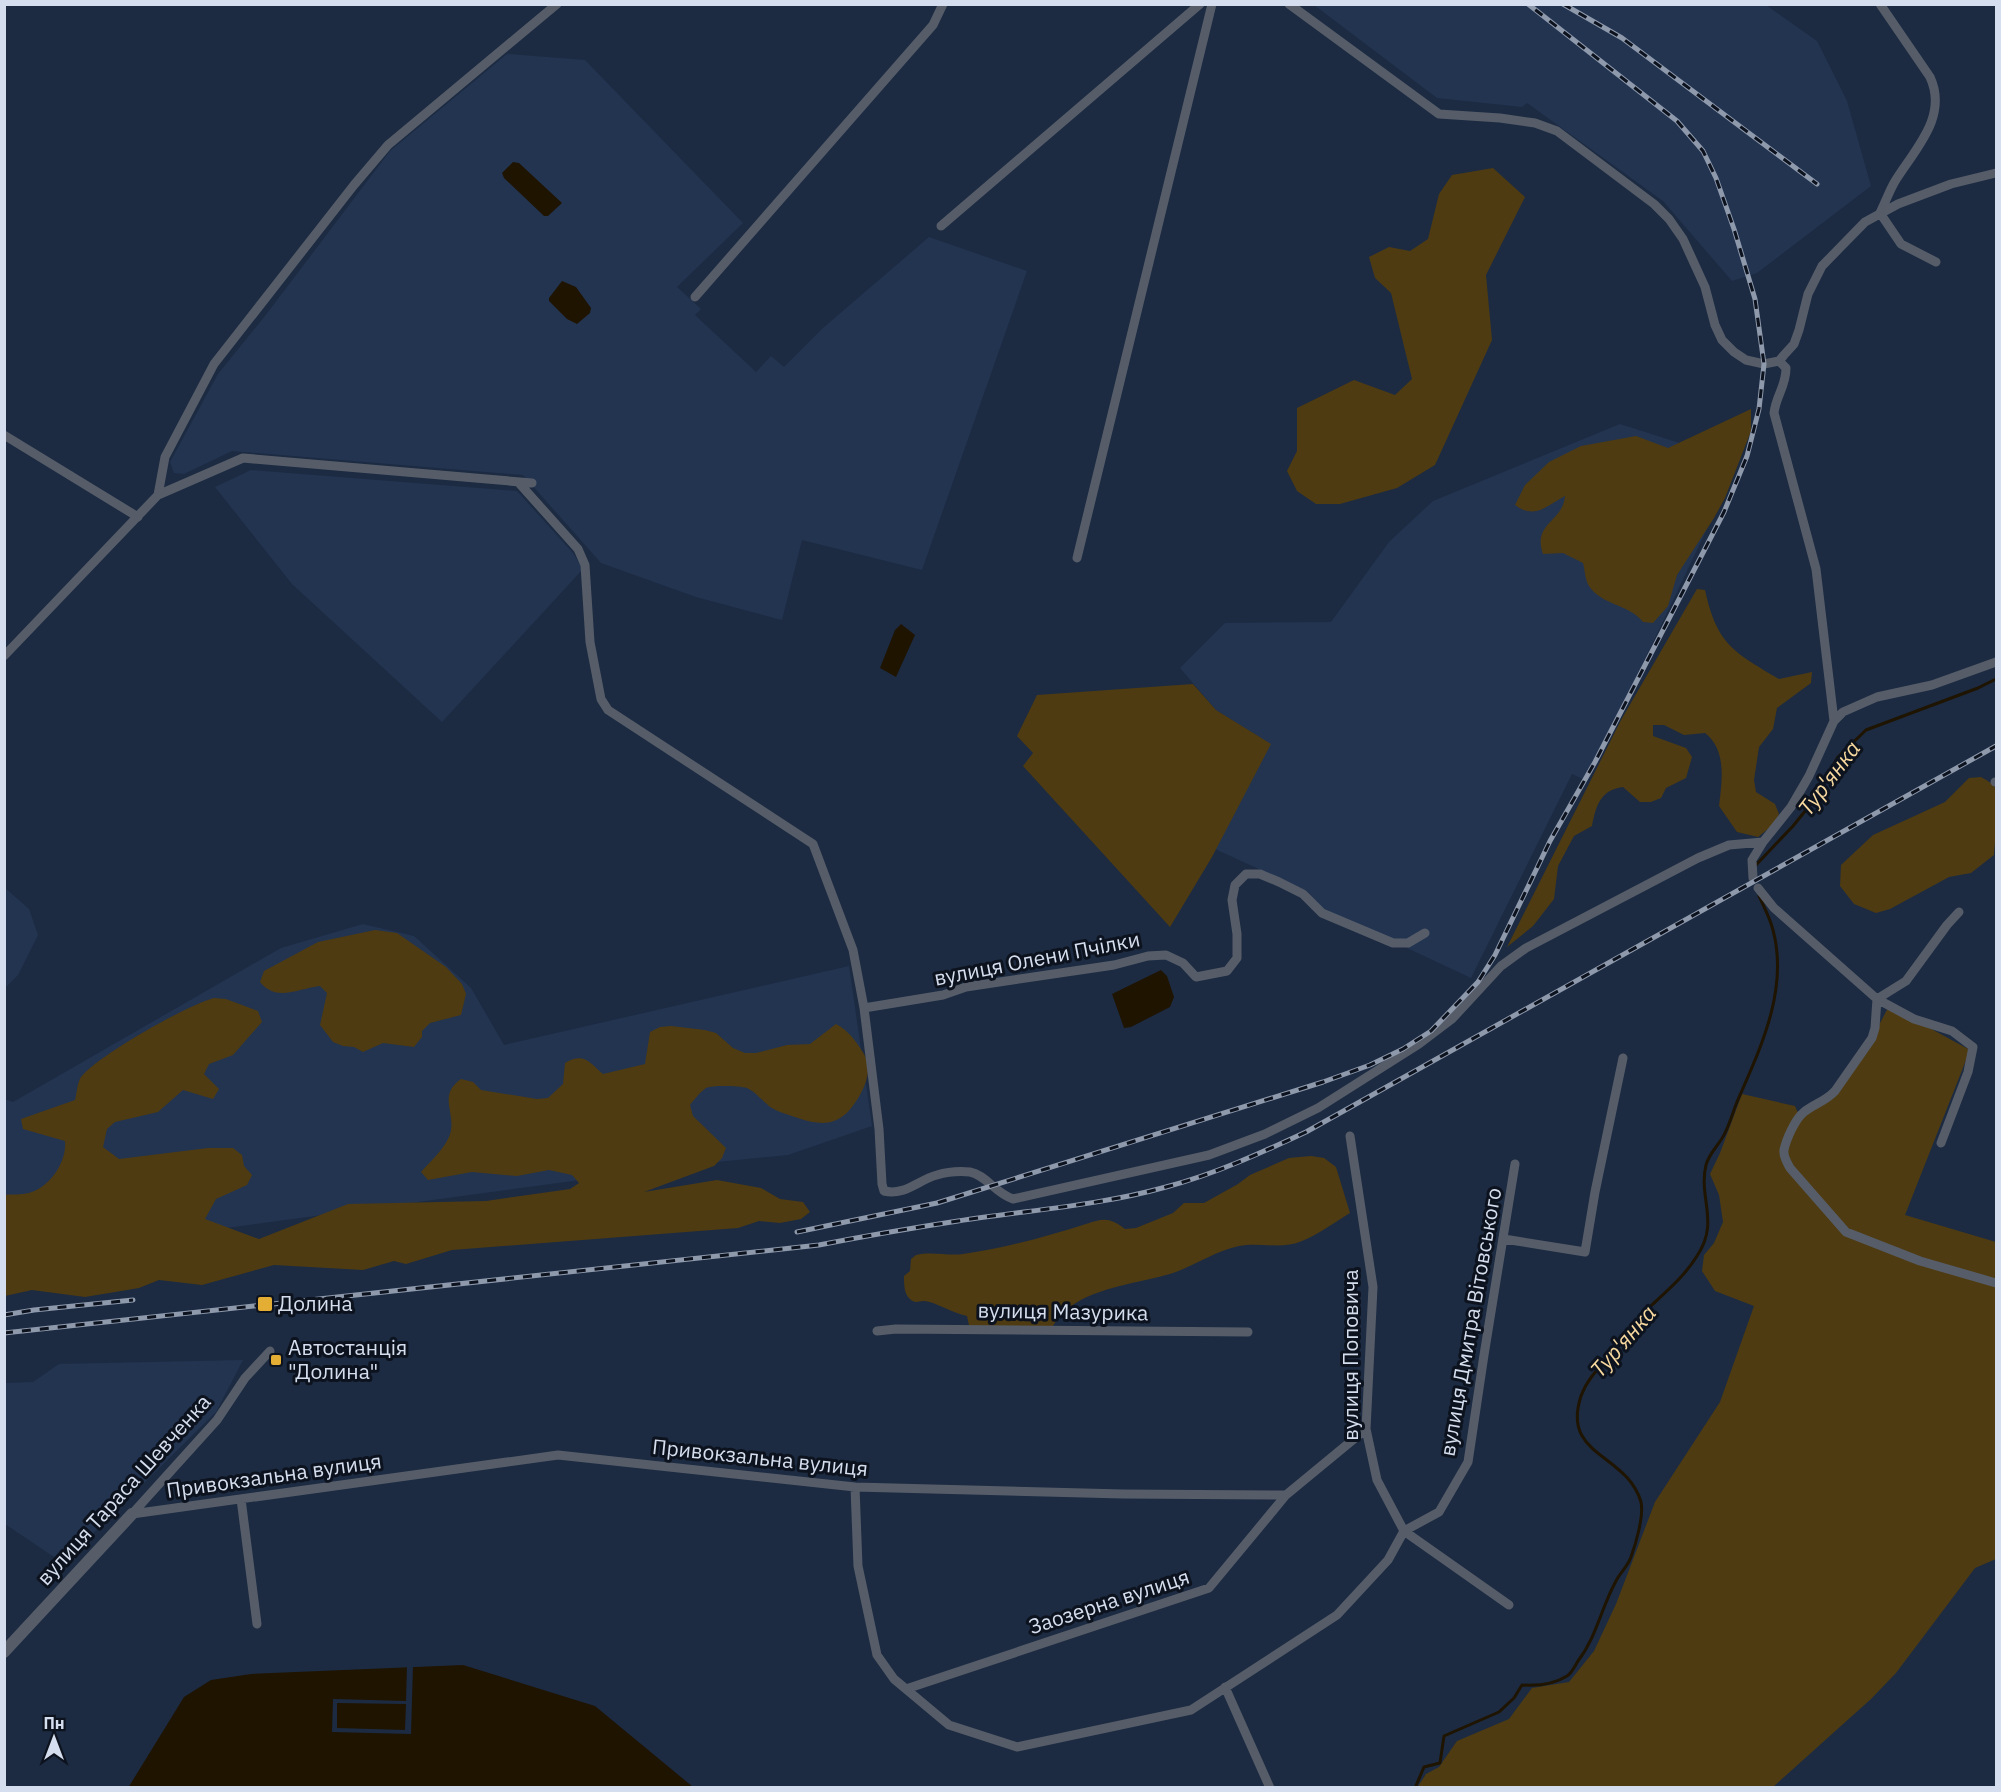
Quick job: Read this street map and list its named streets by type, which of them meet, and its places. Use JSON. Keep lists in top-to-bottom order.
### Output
{
  "streets": {
    "street": [
      "вулиця Олени Пчілки",
      "вулиця Мазурика",
      "вулиця Дмитра Вітовського",
      "вулиця Поповича",
      "Привокзальна вулиця",
      "вулиця Тараса Шевченка",
      "Заозерна вулиця"
    ]
  },
  "crossings": [
    ["вулиця Дмитра Вітовського", "вулиця Поповича"],
    ["Привокзальна вулиця", "вулиця Тараса Шевченка"],
    ["Привокзальна вулиця", "Заозерна вулиця"]
  ],
  "water": ["Тур'янка"],
  "places": {
    "transit": ["Долина", "Автостанція \"Долина\""]
  },
  "north": "top"
}
